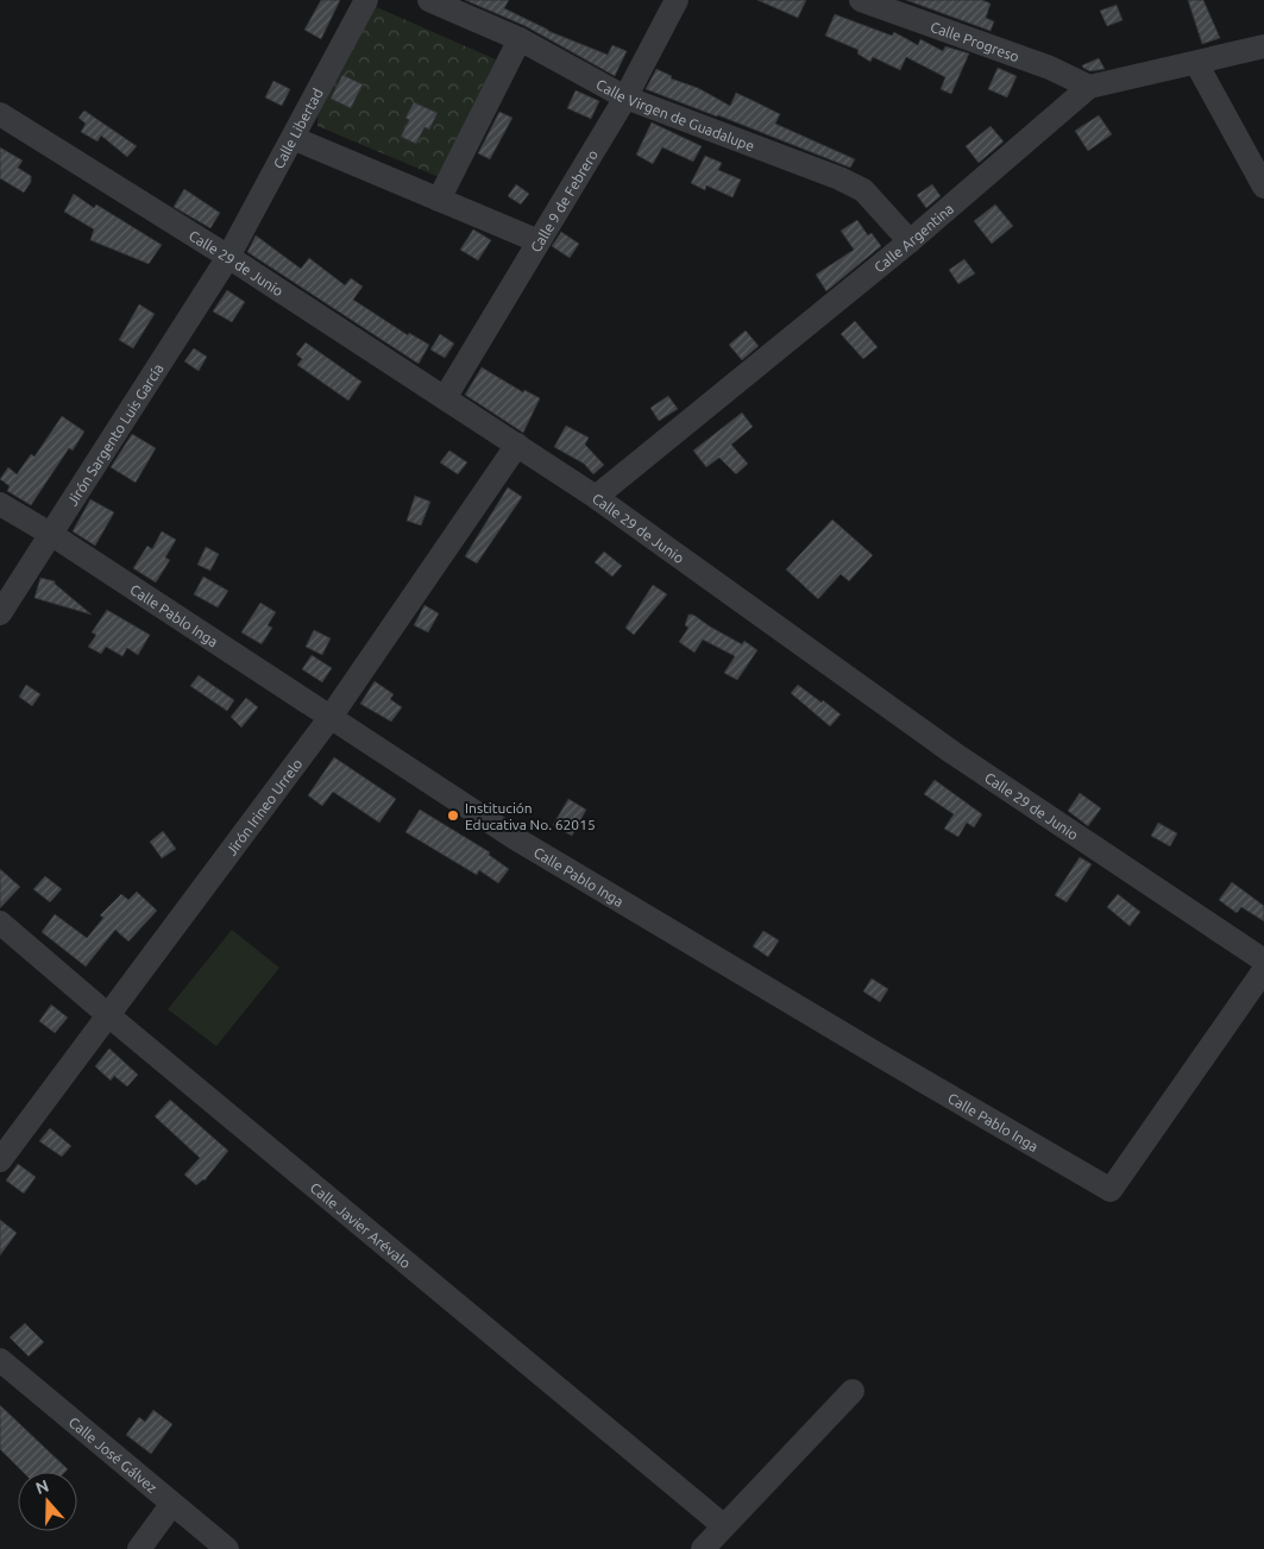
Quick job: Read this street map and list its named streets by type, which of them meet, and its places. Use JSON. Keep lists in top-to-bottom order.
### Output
{
  "streets": {
    "street": [
      "Calle Progreso",
      "Calle Virgen de Guadalupe",
      "Calle Libertad",
      "Calle 9 de Febrero",
      "Calle Argentina",
      "Calle 29 de Junio",
      "Jirón Sargento Luis García",
      "Calle Pablo Inga",
      "Jirón Irineo Urrelo",
      "Calle Javier Arévalo",
      "Calle José Gálvez"
    ]
  },
  "crossings": [
    ["Calle Progreso", "Calle Argentina"],
    ["Calle Virgen de Guadalupe", "Calle 9 de Febrero"],
    ["Calle Virgen de Guadalupe", "Calle Argentina"],
    ["Calle Libertad", "Calle 29 de Junio"],
    ["Calle Libertad", "Jirón Sargento Luis García"],
    ["Calle 9 de Febrero", "Calle 29 de Junio"],
    ["Calle Argentina", "Calle 29 de Junio"],
    ["Calle 29 de Junio", "Jirón Sargento Luis García"],
    ["Calle 29 de Junio", "Jirón Irineo Urrelo"],
    ["Jirón Sargento Luis García", "Calle Pablo Inga"],
    ["Calle Pablo Inga", "Jirón Irineo Urrelo"],
    ["Jirón Irineo Urrelo", "Calle Javier Arévalo"]
  ],
  "places": ["Institución Educativa No. 62015"],
  "north": "top"
}
